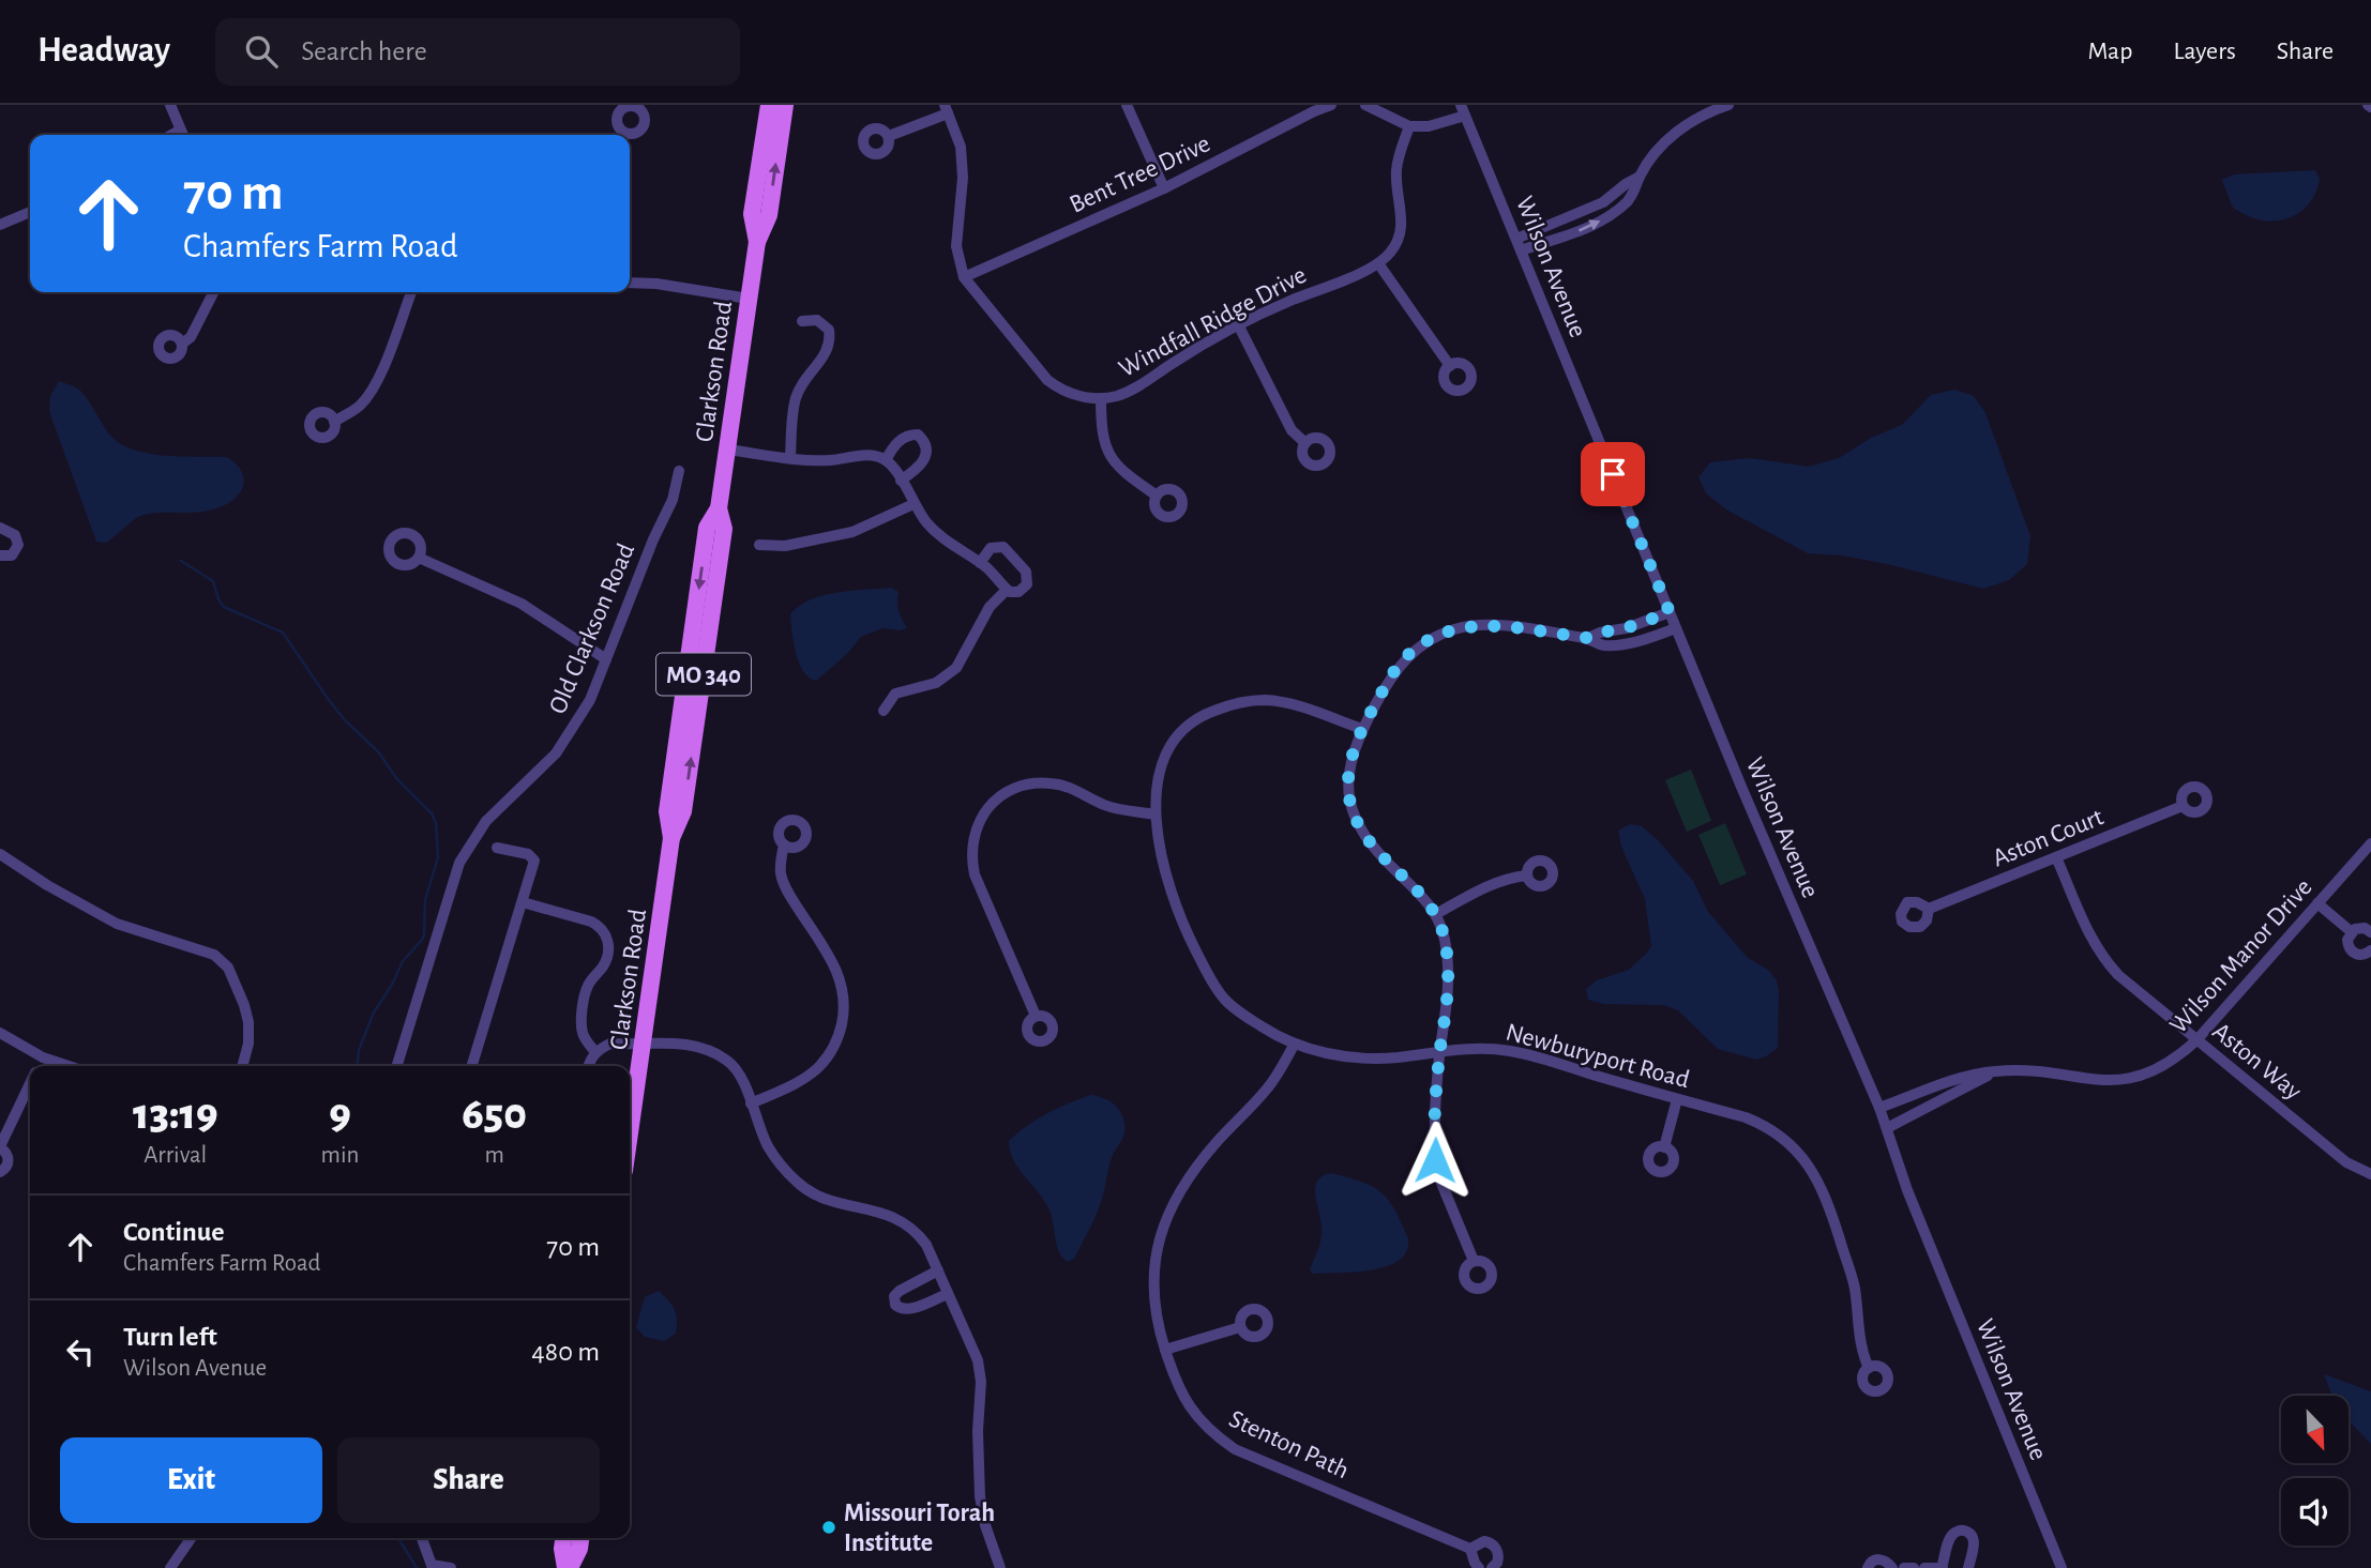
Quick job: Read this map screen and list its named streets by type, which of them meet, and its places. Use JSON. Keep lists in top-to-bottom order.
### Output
{
  "streets": {
    "main road": ["Clarkson Road", "MO 340"],
    "street": [
      "Bent Tree Drive",
      "Wilson Avenue",
      "Windfall Ridge Drive",
      "Old Clarkson Road",
      "Aston Court",
      "Wilson Manor Drive",
      "Newburyport Road",
      "Aston Way",
      "Stenton Path"
    ]
  },
  "crossings": [
    ["Bent Tree Drive", "Windfall Ridge Drive"],
    ["Wilson Avenue", "Wilson Manor Drive"],
    ["Aston Court", "Aston Way"],
    ["Wilson Manor Drive", "Aston Way"],
    ["Newburyport Road", "Stenton Path"]
  ],
  "places": ["Missouri Torah Institute"],
  "north": "bottom right",
  "page": {
    "header": "Headway",
    "search": "Search here",
    "nav": ["Map", "Layers", "Share"],
    "turn": ["70 m", "Chamfers Farm Road"],
    "eta": [
      "13:19",
      "Arrival",
      "9",
      "min",
      "650",
      "m"
    ],
    "list": [
      {
        "name": "Continue",
        "note": "Chamfers Farm Road",
        "value": "70 m"
      },
      {
        "name": "Turn left",
        "note": "Wilson Avenue",
        "value": "480 m"
      }
    ],
    "buttons": ["Exit", "Share"]
  }
}
